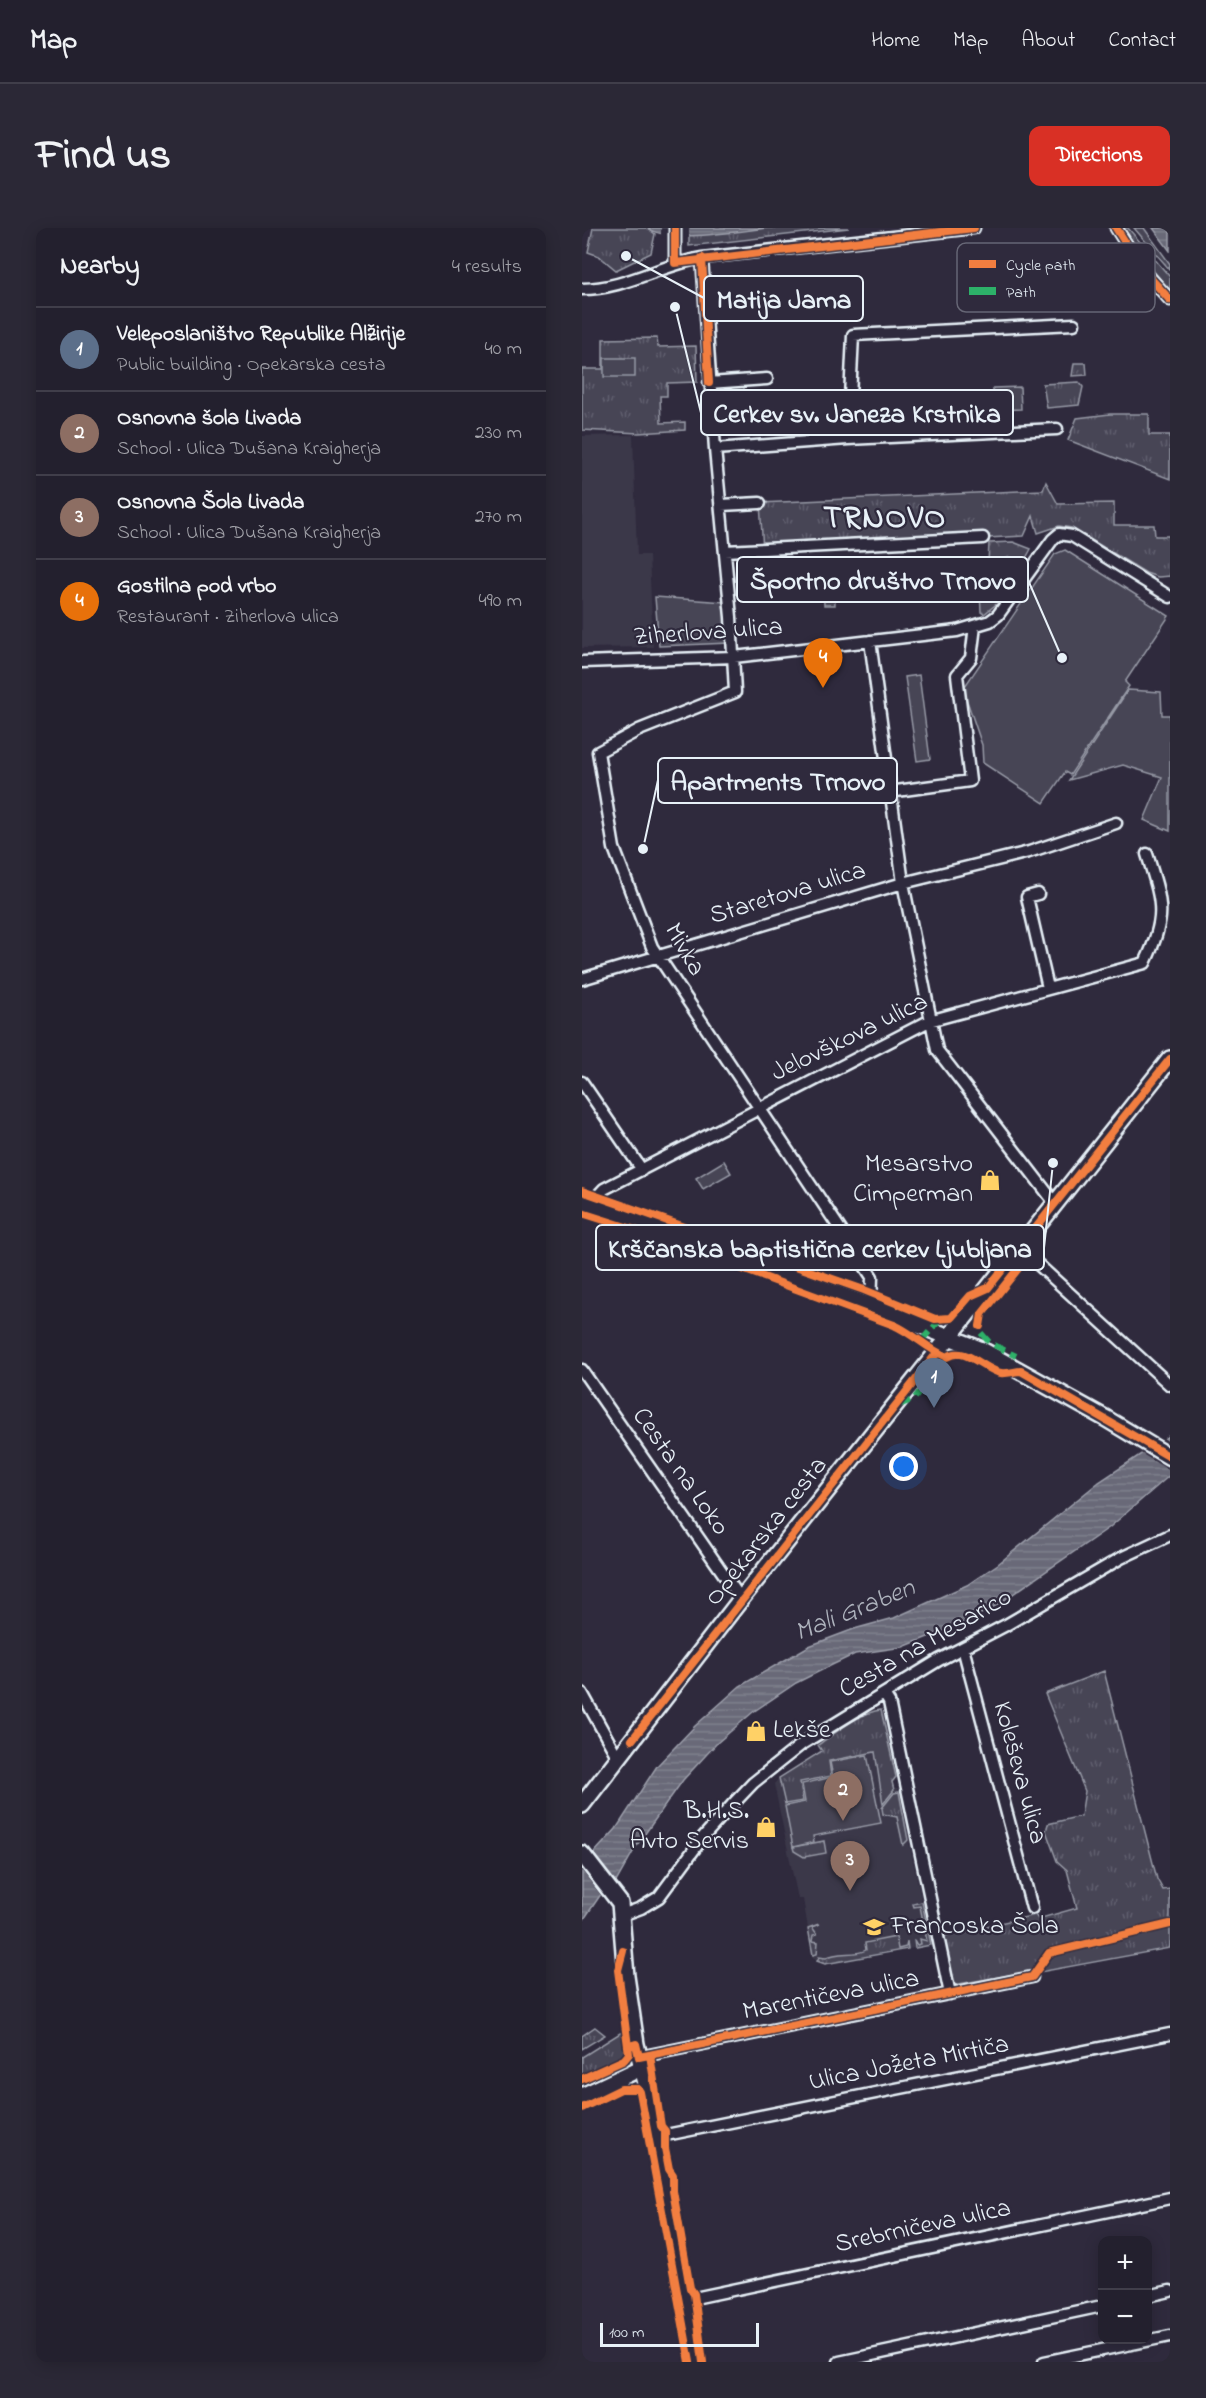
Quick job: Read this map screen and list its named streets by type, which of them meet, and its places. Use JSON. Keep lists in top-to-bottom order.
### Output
{
  "streets": {
    "street": [
      "Ziherlova ulica",
      "Staretova ulica",
      "Mivka",
      "Jelovškova ulica",
      "Cesta na Loko",
      "Opekarska cesta",
      "Cesta na Mesarico",
      "Koleševa ulica",
      "Marentičeva ulica",
      "Ulica Jožeta Mirtiča",
      "Srebrničeva ulica"
    ]
  },
  "crossings": [
    ["Ziherlova ulica", "Mivka"],
    ["Staretova ulica", "Mivka"],
    ["Mivka", "Jelovškova ulica"],
    ["Cesta na Loko", "Opekarska cesta"],
    ["Cesta na Mesarico", "Koleševa ulica"]
  ],
  "districts": ["TRNOVO"],
  "water": ["Mali Graben"],
  "places": {
    "other": [
      "Matija Jama",
      "Cerkev sv. Janeza Krstnika",
      "Športno društvo Trnovo",
      "Apartments Trnovo",
      "Krščanska baptistična cerkev Ljubljana"
    ],
    "shop": ["Mesarstvo Cimperman", "Lekše", "B.H.S. Avto Servis"],
    "school or university": ["Francoska Šola"]
  },
  "legend": ["Cycle path", "Path"],
  "scale_bar": "100 m",
  "page": {
    "header": "Map",
    "nav": [
      "Home",
      "Map",
      "About",
      "Contact"
    ],
    "title": "Find us",
    "buttons": "Directions",
    "heading": ["Nearby", "4 results"],
    "list": [
      {
        "mark": "1",
        "name": "Veleposlaništvo Republike Alžirije",
        "note": "Public building · Opekarska cesta",
        "value": "40 m"
      },
      {
        "mark": "2",
        "name": "Osnovna šola Livada",
        "note": "School · Ulica Dušana Kraigherja",
        "value": "230 m"
      },
      {
        "mark": "3",
        "name": "Osnovna Šola Livada",
        "note": "School · Ulica Dušana Kraigherja",
        "value": "270 m"
      },
      {
        "mark": "4",
        "name": "Gostilna pod vrbo",
        "note": "Restaurant · Ziherlova ulica",
        "value": "490 m"
      }
    ],
    "pins": [
      "4",
      "1",
      "2",
      "3"
    ],
    "map_buttons": ["+", "−"],
    "scale": "100 m"
  }
}
